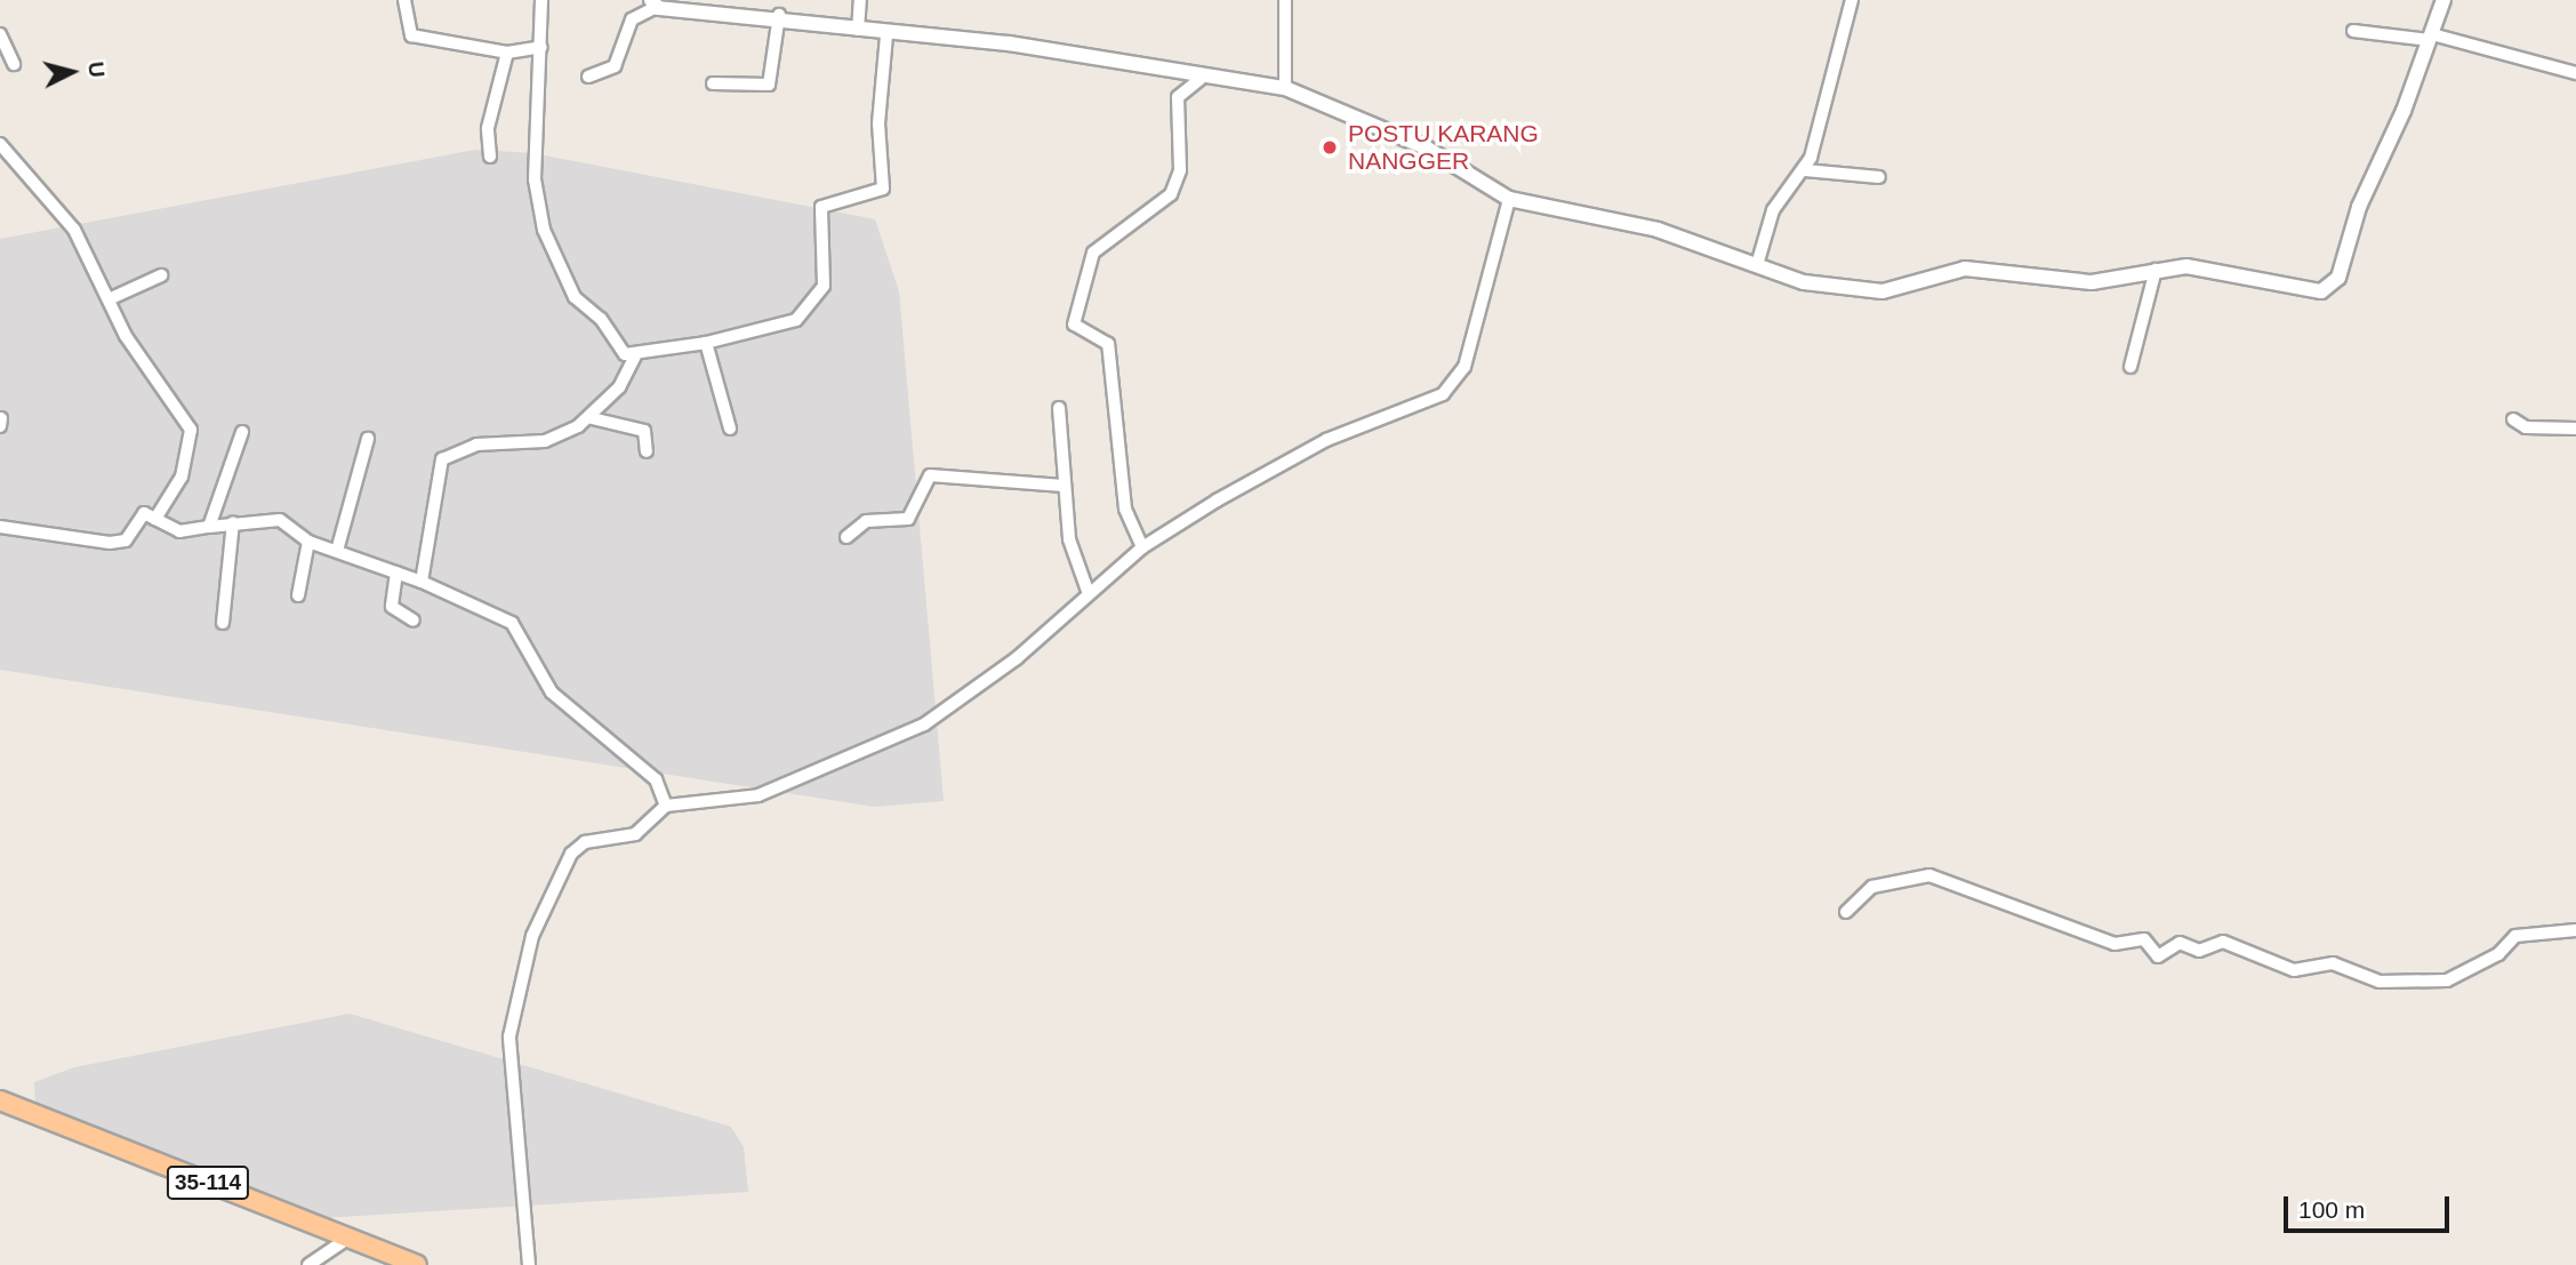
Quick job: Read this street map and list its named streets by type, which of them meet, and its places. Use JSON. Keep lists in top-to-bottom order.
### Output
{
  "streets": {
    "main road": ["35-114"]
  },
  "places": ["POSTU KARANG NANGGER"],
  "scale_bar": "100 m",
  "north": "right"
}
